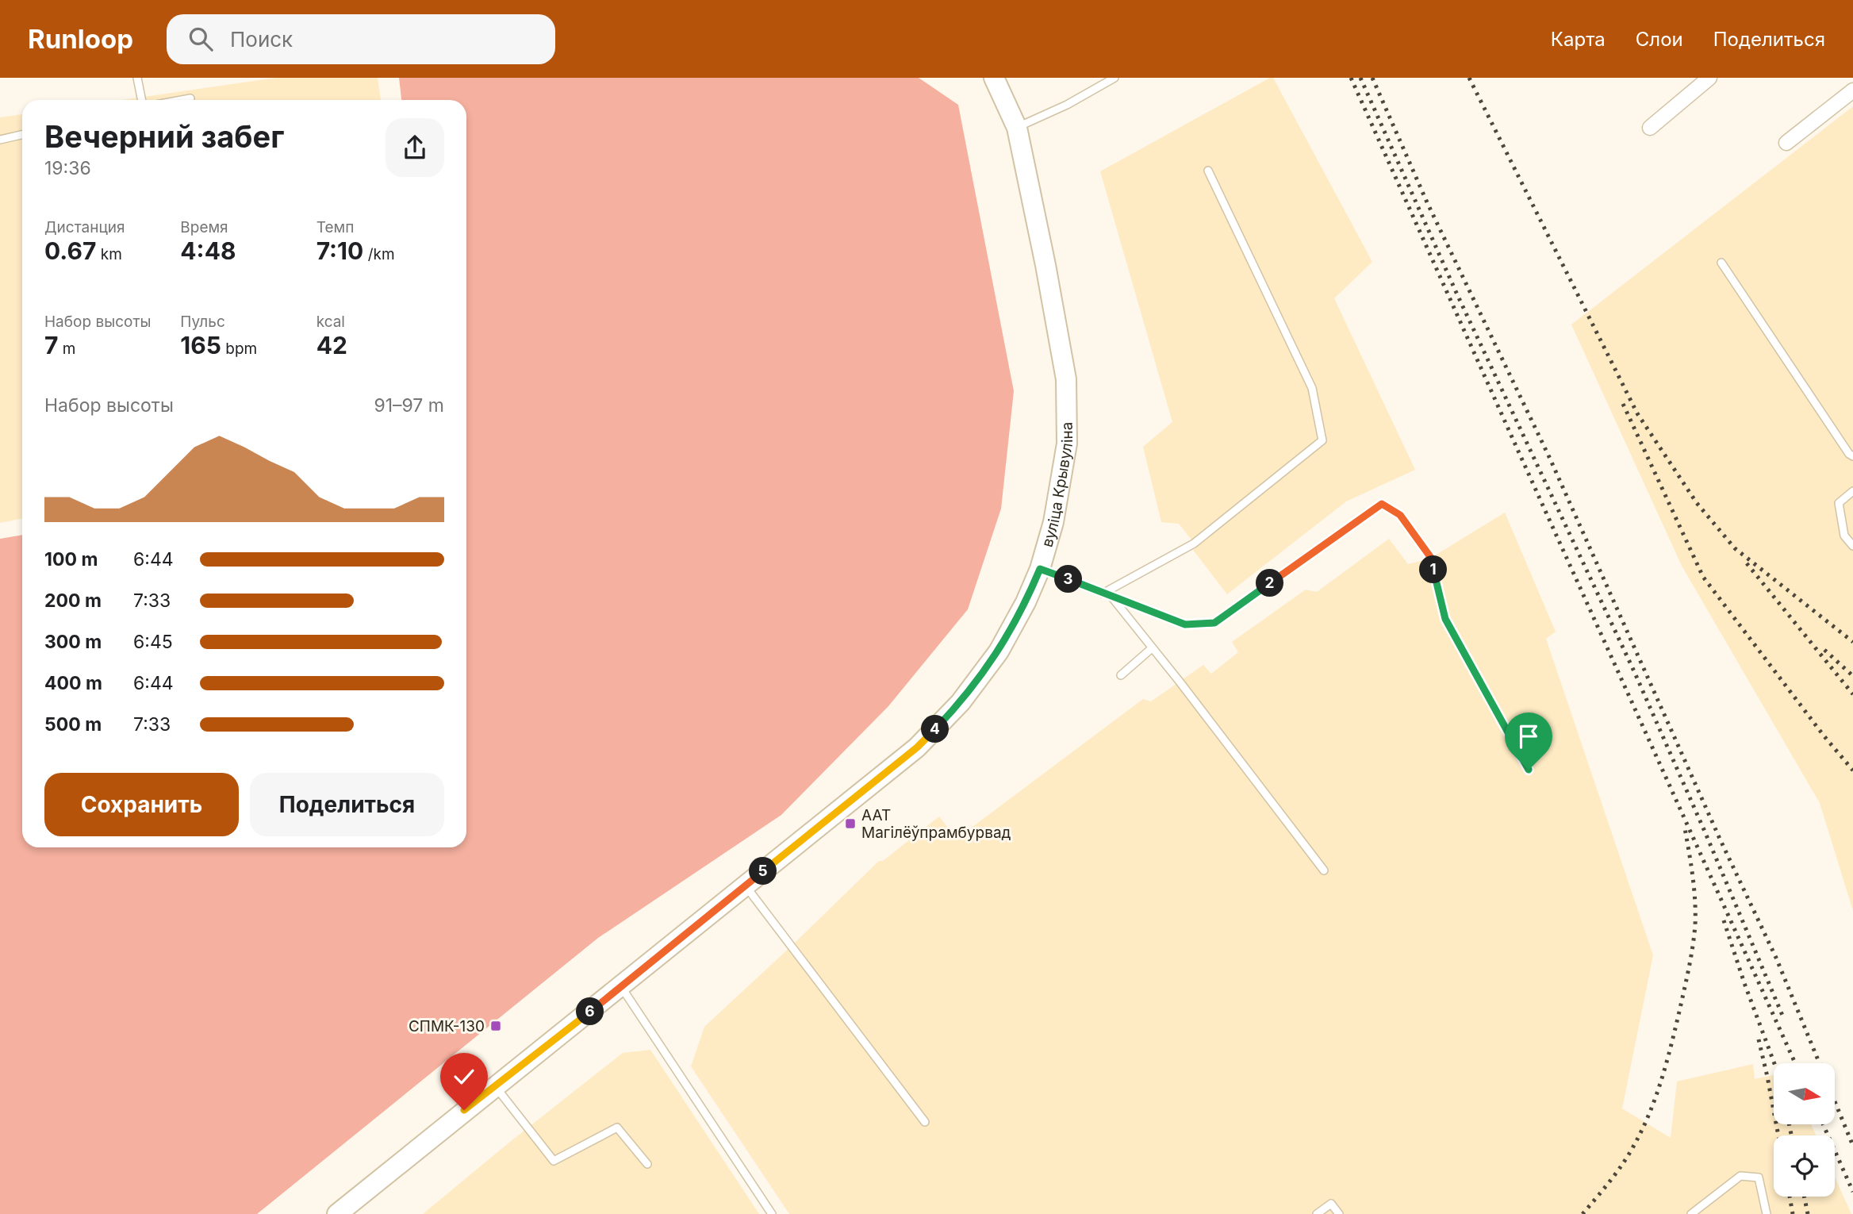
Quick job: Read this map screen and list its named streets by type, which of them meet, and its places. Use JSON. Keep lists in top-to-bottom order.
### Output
{
  "streets": {
    "main road": ["вуліца Крывуліна"]
  },
  "places": {
    "transit": ["ААТ Магілёўпрамбурвад", "СПМК-130"]
  },
  "north": "right",
  "page": {
    "header": "Runloop",
    "search": "Поиск",
    "nav": ["Карта", "Слои", "Поделиться"],
    "heading": ["Вечерний забег", "19:36"],
    "stats": [
      ["Дистанция", "0.67 km"],
      ["Время", "4:48"],
      ["Темп", "7:10 /km"],
      ["Набор высоты", "7 m"],
      ["Пульс", "165 bpm"],
      ["kcal", "42"]
    ],
    "chart": ["Набор высоты", "91–97 m"],
    "list": [
      {
        "name": "100 m",
        "note": "6:44"
      },
      {
        "name": "200 m",
        "note": "7:33"
      },
      {
        "name": "300 m",
        "note": "6:45"
      },
      {
        "name": "400 m",
        "note": "6:44"
      },
      {
        "name": "500 m",
        "note": "7:33"
      }
    ],
    "pins": [
      "1",
      "3",
      "2",
      "4",
      "5",
      "6"
    ],
    "buttons": ["Сохранить", "Поделиться"]
  }
}
